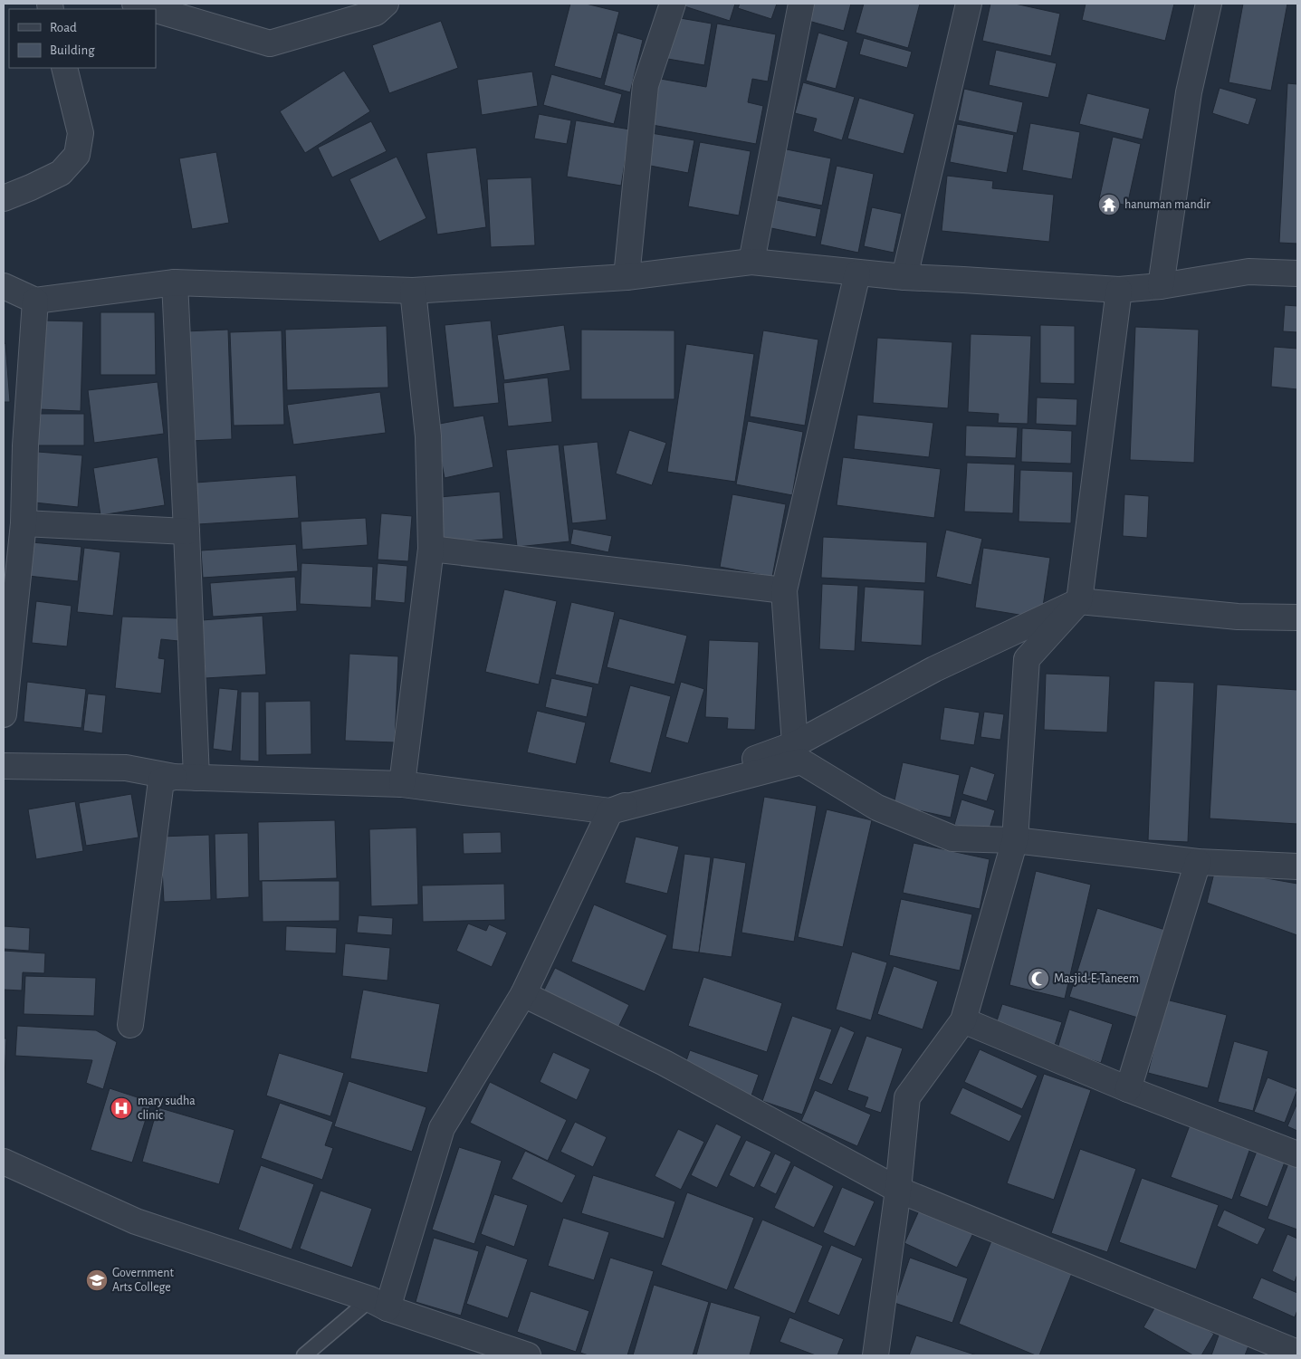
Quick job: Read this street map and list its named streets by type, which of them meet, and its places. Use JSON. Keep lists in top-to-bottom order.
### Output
{
  "places": {
    "temple": ["hanuman mandir"],
    "mosque": ["Masjid-E-Taneem"],
    "hospital": ["mary sudha clinic"],
    "school or university": ["Government Arts College"]
  },
  "legend": ["Road", "Building"]
}
